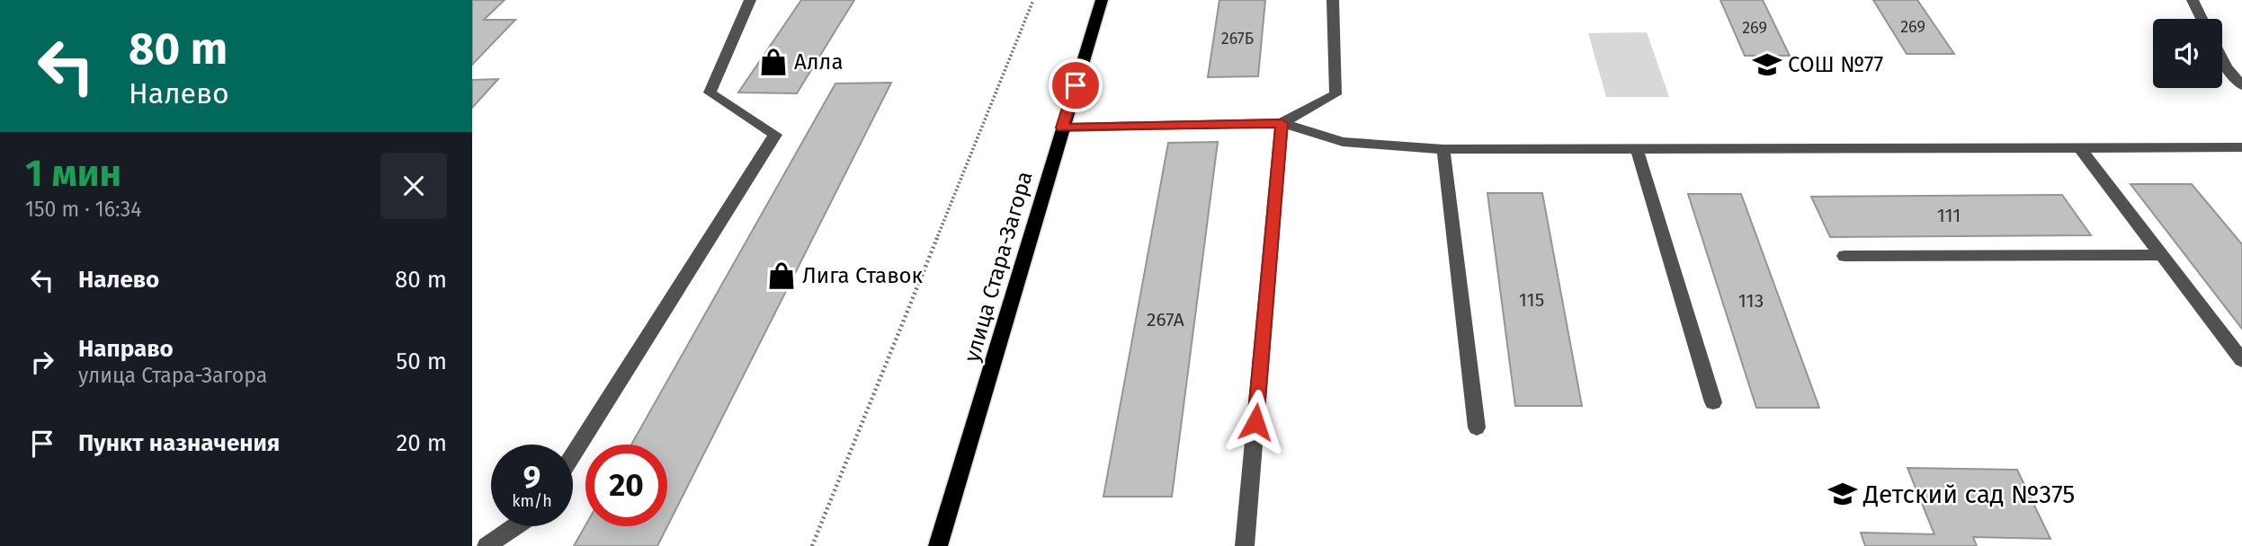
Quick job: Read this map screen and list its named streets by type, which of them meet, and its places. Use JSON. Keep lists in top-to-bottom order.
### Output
{
  "streets": {
    "main road": ["улица Стара-Загора"]
  },
  "places": {
    "shop": ["Алла", "Лига Ставок"],
    "school or university": ["СОШ №77", "Детский сад №375"]
  },
  "house_numbers": [
    "269",
    "269",
    "267Б",
    "111",
    "115",
    "113",
    "267А"
  ],
  "page": {
    "turn": ["80 m", "Налево"],
    "heading": ["1 мин", "150 m · 16:34"],
    "list": [
      {
        "name": "Налево",
        "value": "80 m"
      },
      {
        "name": "Направо",
        "note": "улица Стара-Загора",
        "value": "50 m"
      },
      {
        "name": "Пункт назначения",
        "value": "20 m"
      }
    ],
    "speed": "9 km/h",
    "limit": "20"
  }
}
